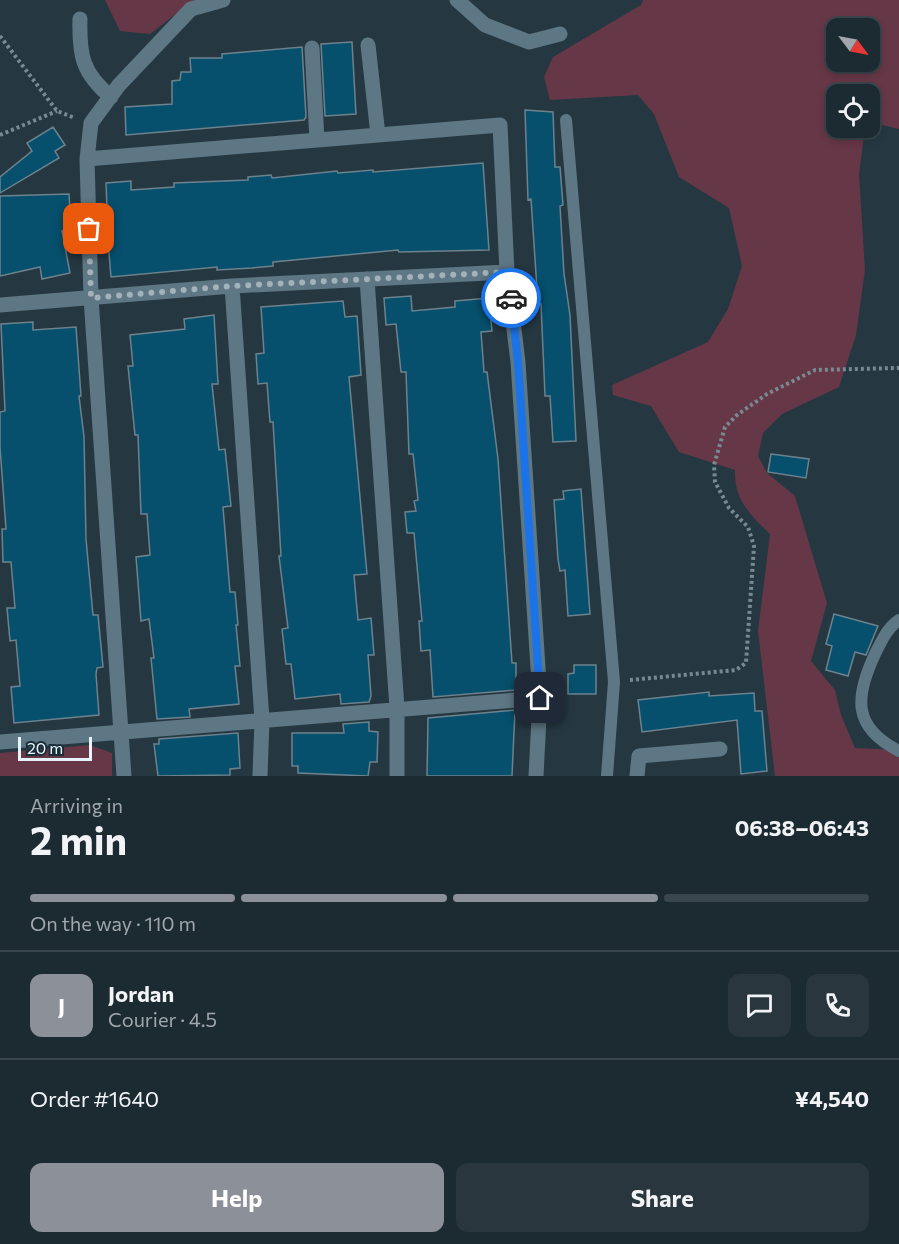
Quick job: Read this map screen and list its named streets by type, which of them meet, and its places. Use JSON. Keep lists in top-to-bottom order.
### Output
{
  "scale_bar": "20 m",
  "north": "bottom right",
  "page": {
    "scale": "20 m",
    "heading": ["2 min", "Arriving in", "06:38–06:43"],
    "panel": [
      "Jordan",
      "Courier · 4.5",
      "Order #1640",
      "¥4,540"
    ],
    "bar": "On the way · 110 m",
    "round": "J",
    "buttons": ["Help", "Share"]
  }
}
